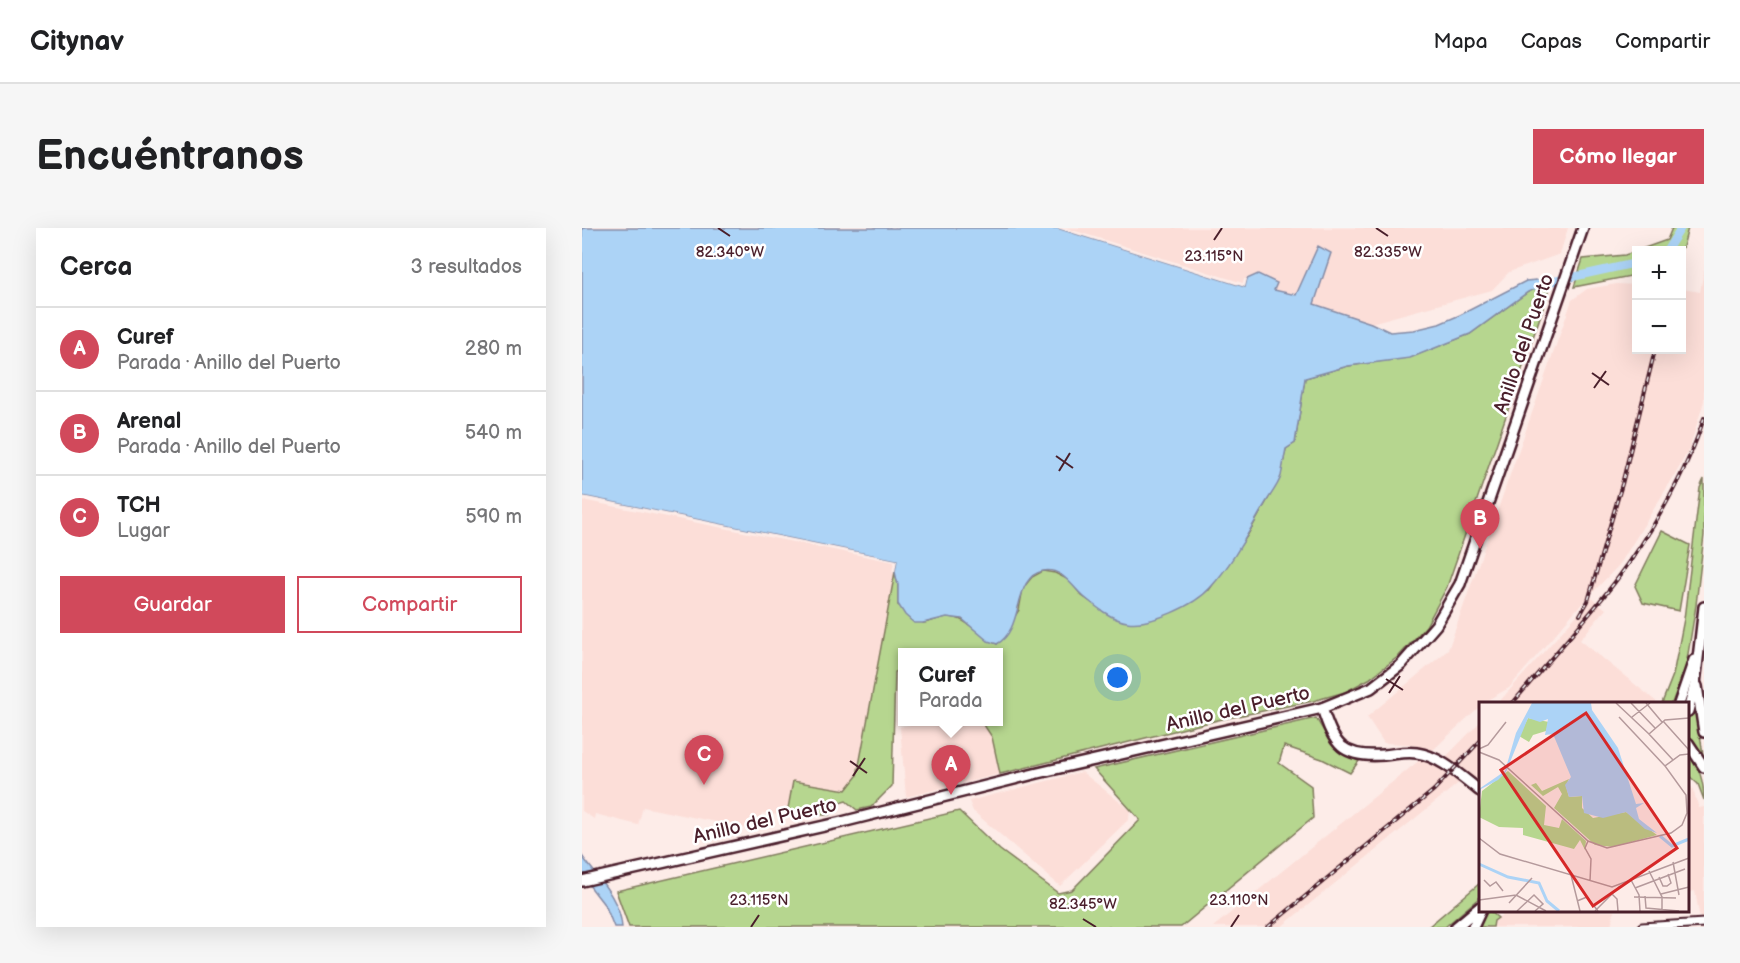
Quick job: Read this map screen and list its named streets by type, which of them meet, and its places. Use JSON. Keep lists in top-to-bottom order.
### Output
{
  "streets": {
    "main road": ["Anillo del Puerto"]
  },
  "page": {
    "header": "Citynav",
    "nav": ["Mapa", "Capas", "Compartir"],
    "buttons": [
      "Cómo llegar",
      ["Guardar", "Compartir"]
    ],
    "title": "Encuéntranos",
    "heading": ["Cerca", "3 resultados"],
    "map_buttons": ["+", "−"],
    "list": [
      {
        "mark": "A",
        "name": "Curef",
        "note": "Parada · Anillo del Puerto",
        "value": "280 m"
      },
      {
        "mark": "B",
        "name": "Arenal",
        "note": "Parada · Anillo del Puerto",
        "value": "540 m"
      },
      {
        "mark": "C",
        "name": "TCH",
        "note": "Lugar",
        "value": "590 m"
      }
    ],
    "pins": ["B", "C", "A"],
    "popup": ["Curef", "Parada"]
  },
  "coordinates": [
    "82.340°W",
    "82.335°W",
    "23.115°N",
    "23.110°N",
    "82.345°W"
  ]
}
